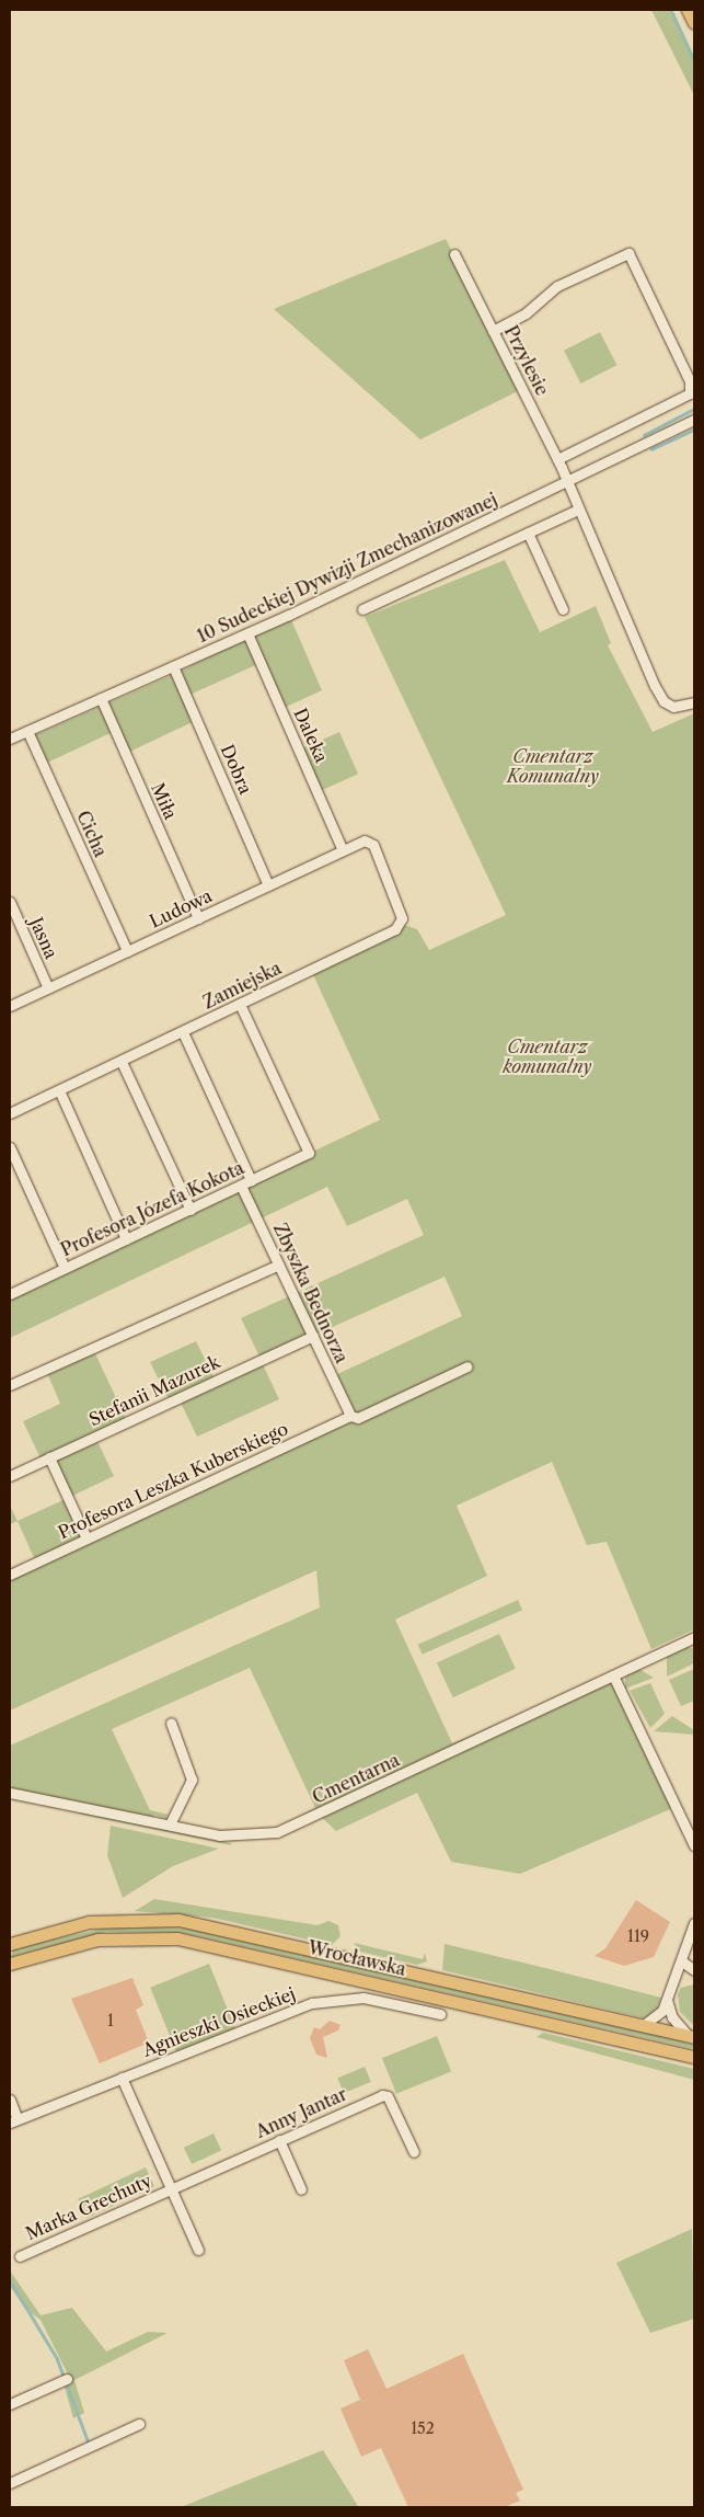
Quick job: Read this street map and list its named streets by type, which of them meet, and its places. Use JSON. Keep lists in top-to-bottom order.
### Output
{
  "streets": {
    "main road": ["Wrocławska"],
    "street": [
      "Przylesie",
      "10 Sudeckiej Dywizji Zmechanizowanej",
      "Daleka",
      "Dobra",
      "Miła",
      "Cicha",
      "Ludowa",
      "Jasna",
      "Zamiejska",
      "Profesora Józefa Kokota",
      "Zbyszka Bednorza",
      "Stefanii Mazurek",
      "Profesora Leszka Kuberskiego",
      "Cmentarna",
      "Agnieszki Osieckiej",
      "Anny Jantar",
      "Marka Grechuty"
    ]
  },
  "crossings": [
    ["Przylesie", "10 Sudeckiej Dywizji Zmechanizowanej"],
    ["10 Sudeckiej Dywizji Zmechanizowanej", "Daleka"],
    ["10 Sudeckiej Dywizji Zmechanizowanej", "Dobra"],
    ["10 Sudeckiej Dywizji Zmechanizowanej", "Miła"],
    ["10 Sudeckiej Dywizji Zmechanizowanej", "Cicha"],
    ["Daleka", "Ludowa"],
    ["Dobra", "Ludowa"],
    ["Miła", "Ludowa"],
    ["Cicha", "Ludowa"],
    ["Ludowa", "Jasna"],
    ["Ludowa", "Zamiejska"],
    ["Zamiejska", "Profesora Józefa Kokota"],
    ["Zamiejska", "Zbyszka Bednorza"],
    ["Profesora Józefa Kokota", "Zbyszka Bednorza"],
    ["Zbyszka Bednorza", "Stefanii Mazurek"],
    ["Zbyszka Bednorza", "Profesora Leszka Kuberskiego"],
    ["Agnieszki Osieckiej", "Marka Grechuty"],
    ["Anny Jantar", "Marka Grechuty"]
  ],
  "parks": ["Cmentarz Komunalny", "Cmentarz komunalny"],
  "house_numbers": ["119", "1", "152"]
}
